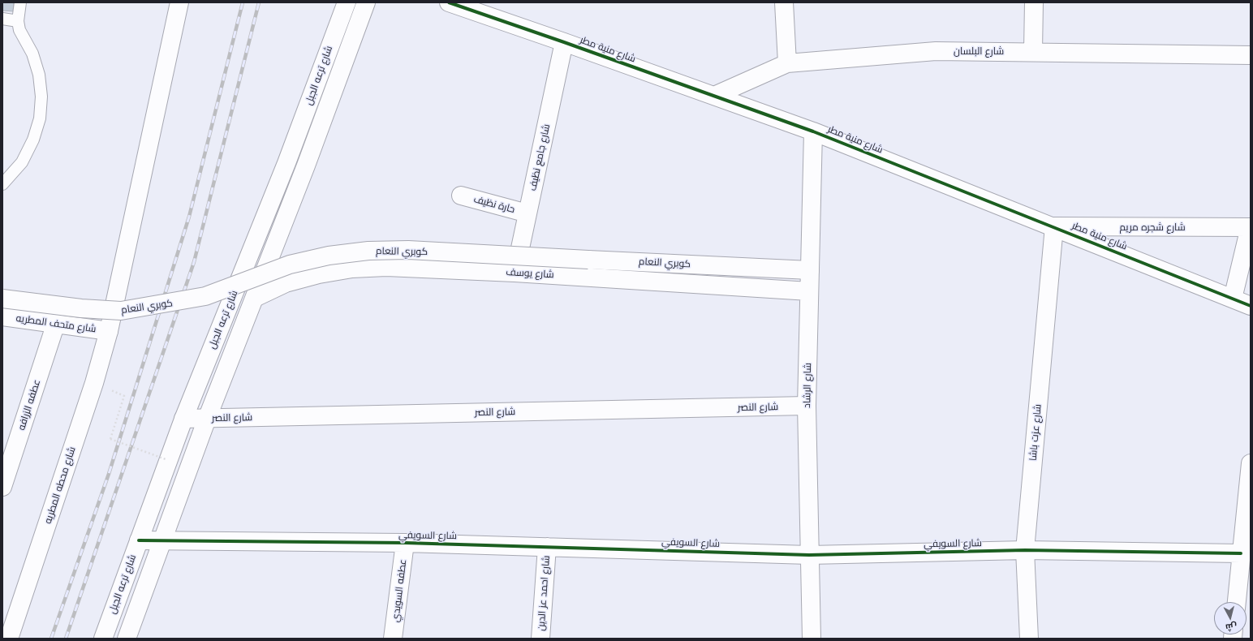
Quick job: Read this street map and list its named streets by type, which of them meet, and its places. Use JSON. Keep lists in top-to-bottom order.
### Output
{
  "streets": {
    "street": [
      "شارع منية مطر",
      "شارع البلسان",
      "شارع ترعه الجبل",
      "شارع جامع نظيف",
      "حارة نظيف",
      "شارع شجره مريم",
      "كوبري النعام",
      "شارع يوسف",
      "شارع متحف المطريه",
      "شارع الرشاد",
      "عطفه الزرافه",
      "شارع النصر",
      "شارع عزت باشا",
      "شارع محطه المطريه",
      "شارع السويفي",
      "عطفه السويدي",
      "شارع احمد عز الدين"
    ]
  },
  "crossings": [
    ["شارع منية مطر", "شارع البلسان"],
    ["شارع منية مطر", "شارع جامع نظيف"],
    ["شارع منية مطر", "شارع شجره مريم"],
    ["شارع منية مطر", "شارع الرشاد"],
    ["شارع منية مطر", "شارع عزت باشا"],
    ["شارع ترعه الجبل", "شارع يوسف"],
    ["شارع ترعه الجبل", "شارع النصر"],
    ["شارع ترعه الجبل", "شارع السويفي"],
    ["شارع جامع نظيف", "حارة نظيف"],
    ["شارع جامع نظيف", "شارع يوسف"],
    ["شارع شجره مريم", "شارع عزت باشا"],
    ["كوبري النعام", "شارع الرشاد"],
    ["شارع يوسف", "شارع الرشاد"],
    ["شارع متحف المطريه", "عطفه الزرافه"],
    ["شارع متحف المطريه", "شارع محطه المطريه"],
    ["شارع الرشاد", "شارع النصر"],
    ["شارع الرشاد", "شارع السويفي"],
    ["شارع عزت باشا", "شارع السويفي"],
    ["شارع السويفي", "عطفه السويدي"],
    ["شارع السويفي", "شارع احمد عز الدين"]
  ],
  "north": "bottom"
}
